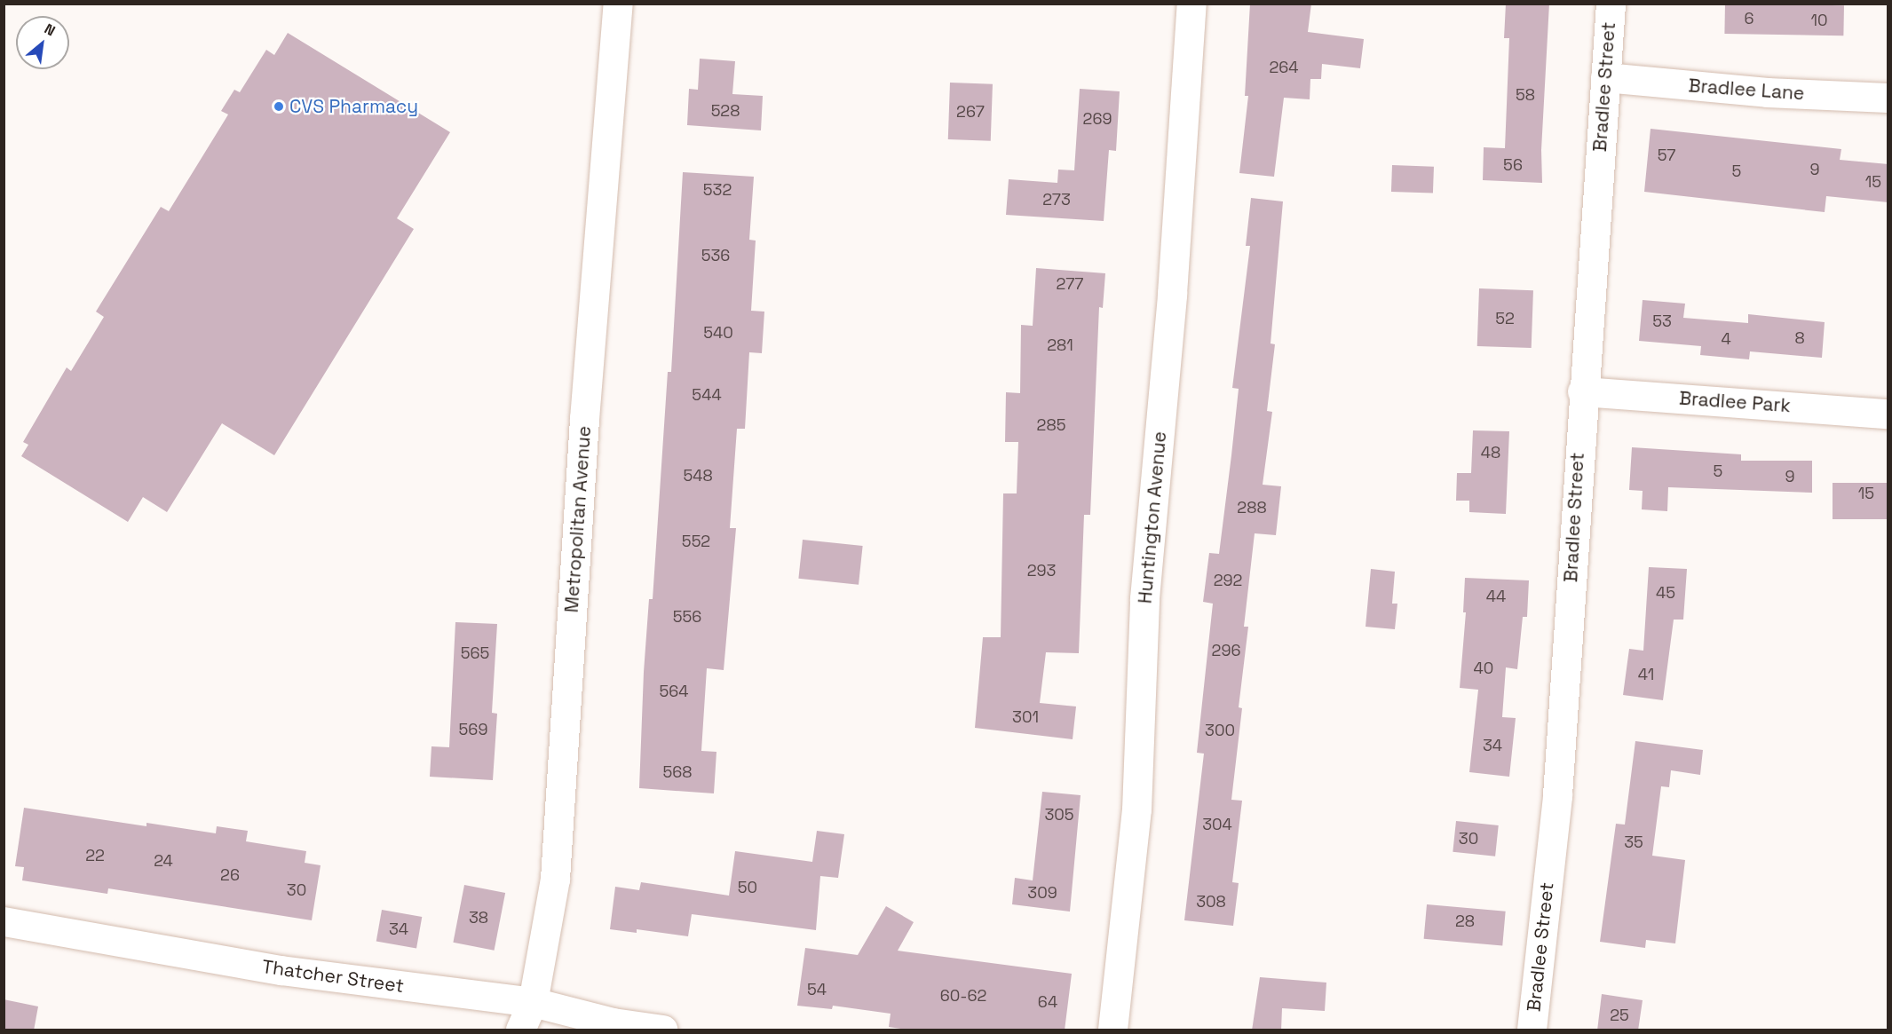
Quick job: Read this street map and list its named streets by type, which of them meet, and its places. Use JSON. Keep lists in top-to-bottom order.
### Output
{
  "streets": {
    "street": [
      "Bradlee Street",
      "Bradlee Lane",
      "Bradlee Park",
      "Huntington Avenue",
      "Metropolitan Avenue",
      "Thatcher Street"
    ]
  },
  "crossings": [
    ["Bradlee Street", "Bradlee Lane"],
    ["Bradlee Street", "Bradlee Park"],
    ["Metropolitan Avenue", "Thatcher Street"]
  ],
  "places": ["CVS Pharmacy"],
  "house_numbers": [
    "6",
    "10",
    "264",
    "58",
    "528",
    "267",
    "269",
    "57",
    "56",
    "9",
    "5",
    "15",
    "532",
    "273",
    "536",
    "277",
    "52",
    "53",
    "540",
    "8",
    "4",
    "281",
    "544",
    "285",
    "48",
    "5",
    "548",
    "9",
    "15",
    "288",
    "552",
    "293",
    "292",
    "45",
    "44",
    "556",
    "296",
    "565",
    "40",
    "41",
    "564",
    "301",
    "569",
    "300",
    "34",
    "568",
    "305",
    "304",
    "30",
    "35",
    "22",
    "24",
    "26",
    "50",
    "30",
    "309",
    "308",
    "38",
    "28",
    "34",
    "54",
    "60-62",
    "64",
    "25"
  ],
  "north": "top right"
}
